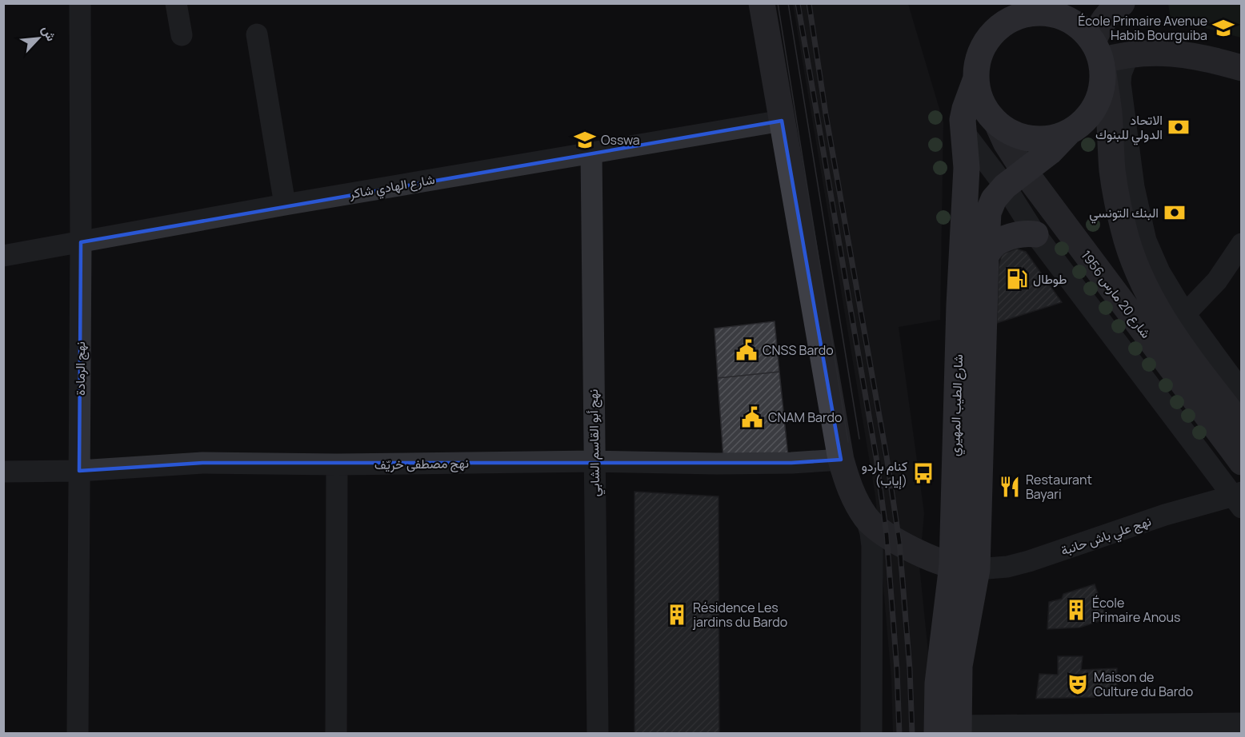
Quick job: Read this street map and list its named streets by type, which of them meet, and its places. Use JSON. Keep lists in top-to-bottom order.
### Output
{
  "streets": {
    "main road": ["شارع 20 مارس 1956", "شارع الطيب المهيري"],
    "street": [
      "شارع الهادي شاكر",
      "نهج الرمادة",
      "نهج أبو القاسم الشابي",
      "نهج مصطفى خريّف",
      "نهج علي باش حانبة"
    ]
  },
  "crossings": [
    ["شارع الهادي شاكر", "نهج الرمادة"],
    ["شارع الهادي شاكر", "نهج أبو القاسم الشابي"],
    ["شارع 20 مارس 1956", "شارع الطيب المهيري"],
    ["شارع 20 مارس 1956", "نهج علي باش حانبة"],
    ["نهج الرمادة", "نهج مصطفى خريّف"],
    ["شارع الطيب المهيري", "نهج علي باش حانبة"],
    ["نهج أبو القاسم الشابي", "نهج مصطفى خريّف"]
  ],
  "places": {
    "school or university": ["École Primaire Avenue Habib Bourguiba", "Osswa"],
    "bank": ["الاتحاد الدولي للبنوك", "البنك التونسي"],
    "fuel station": ["طوطال"],
    "public building": ["CNSS Bardo", "CNAM Bardo"],
    "bus stop": ["كنام باردو (إياب)"],
    "restaurant": ["Restaurant Bayari"],
    "building": ["École Primaire Anous", "Résidence Les jardins du Bardo"],
    "theatre": ["Maison de Culture du Bardo"]
  },
  "north": "top right"
}
